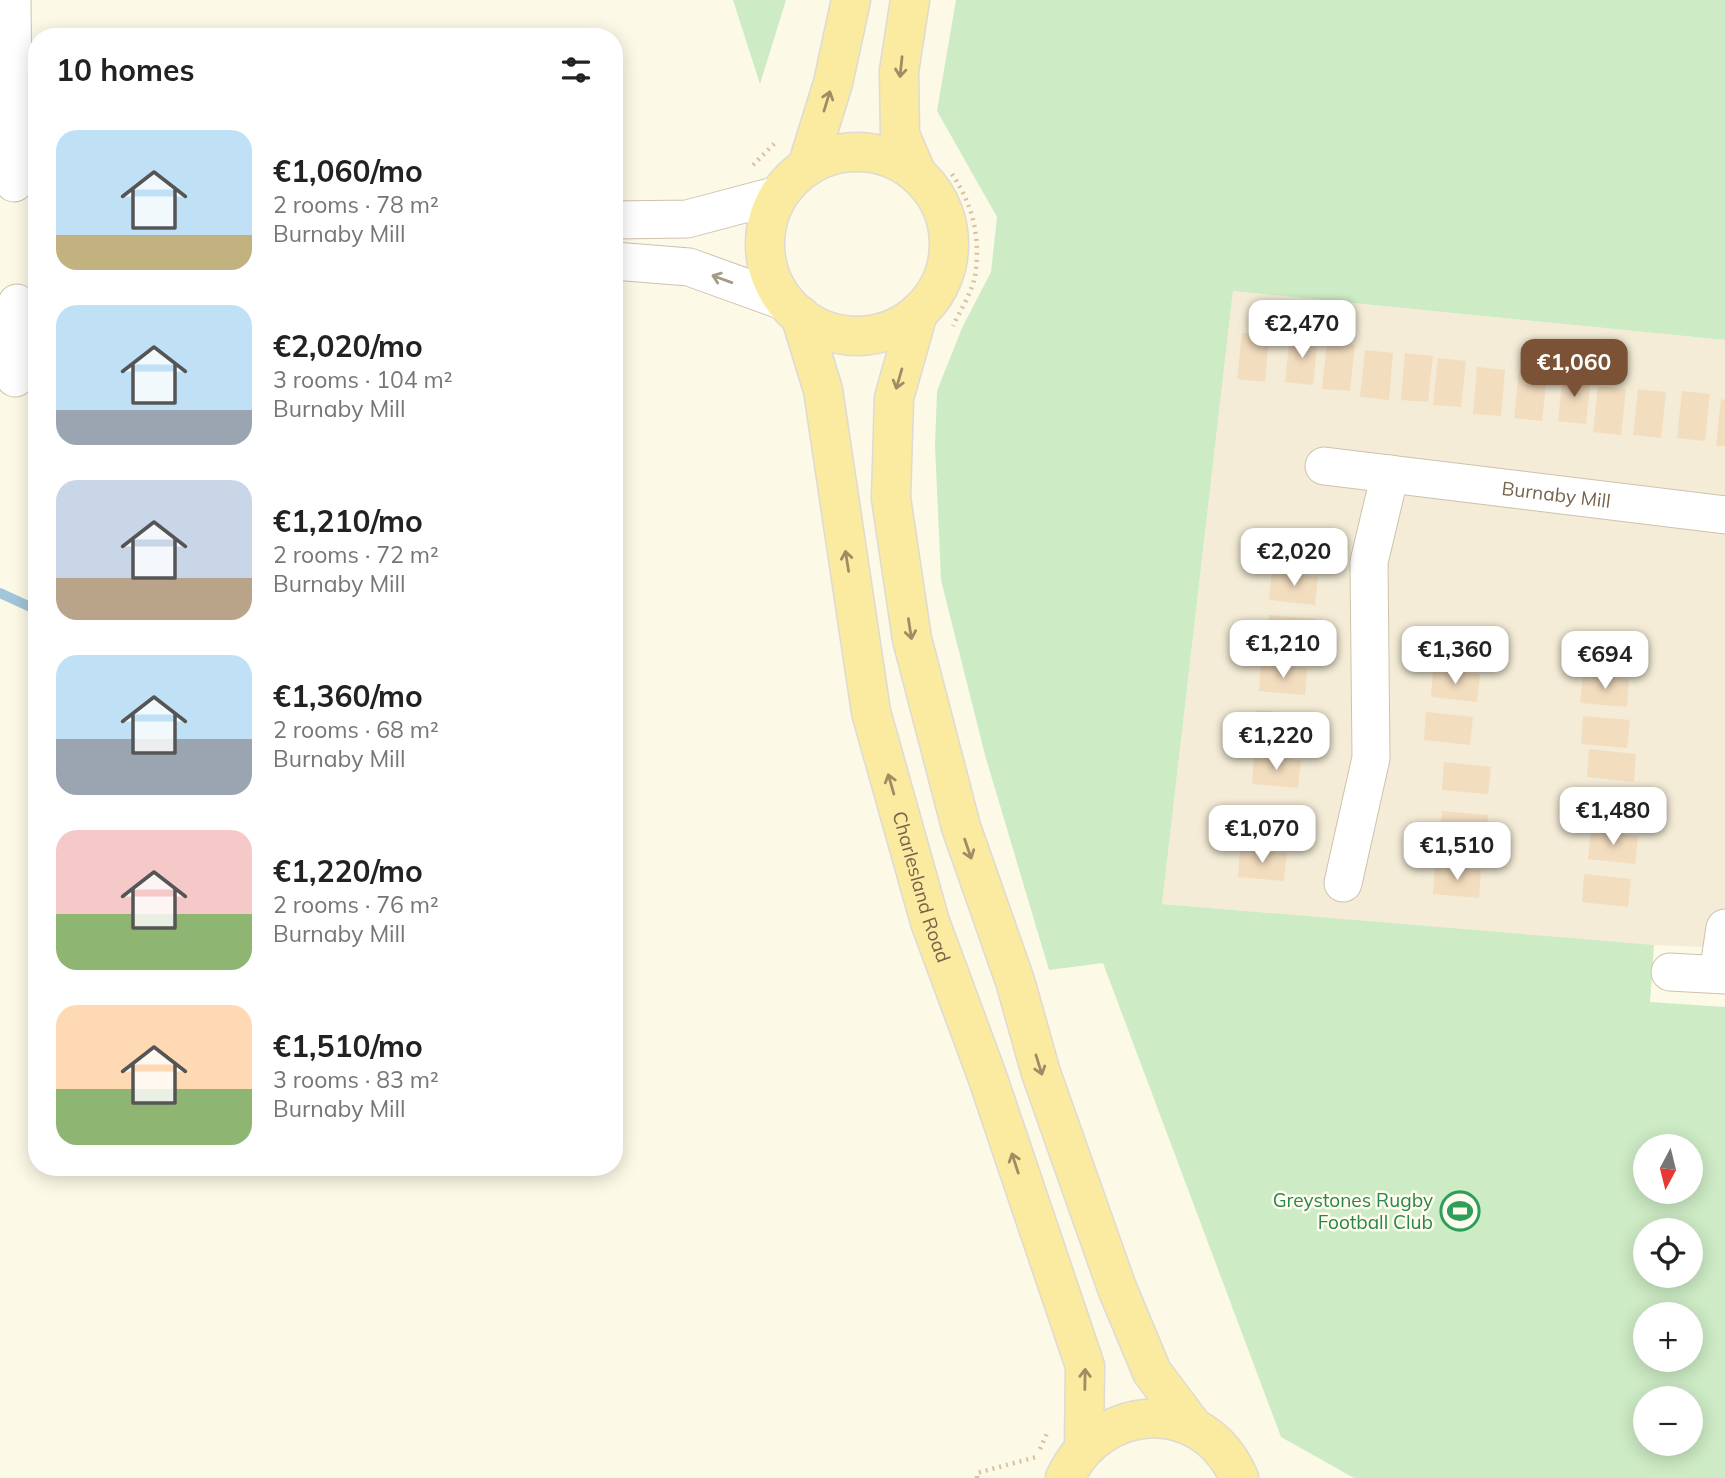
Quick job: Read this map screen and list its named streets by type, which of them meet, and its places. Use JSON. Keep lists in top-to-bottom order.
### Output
{
  "streets": {
    "main road": ["Charlesland Road"],
    "street": ["Burnaby Mill"]
  },
  "places": {
    "sports": ["Greystones Rugby Football Club"]
  },
  "north": "bottom",
  "page": {
    "heading": "10 homes",
    "list": [
      {
        "name": "€1,060/mo",
        "note": "2 rooms · 78 m² · Burnaby Mill"
      },
      {
        "name": "€2,020/mo",
        "note": "3 rooms · 104 m² · Burnaby Mill"
      },
      {
        "name": "€1,210/mo",
        "note": "2 rooms · 72 m² · Burnaby Mill"
      },
      {
        "name": "€1,360/mo",
        "note": "2 rooms · 68 m² · Burnaby Mill"
      },
      {
        "name": "€1,220/mo",
        "note": "2 rooms · 76 m² · Burnaby Mill"
      },
      {
        "name": "€1,510/mo",
        "note": "3 rooms · 83 m² · Burnaby Mill"
      }
    ],
    "price": [
      "€2,470",
      "€1,060",
      "€2,020",
      "€1,210",
      "€1,360",
      "€694",
      "€1,220",
      "€1,480",
      "€1,070",
      "€1,510"
    ],
    "map_buttons": ["+", "−"]
  }
}
